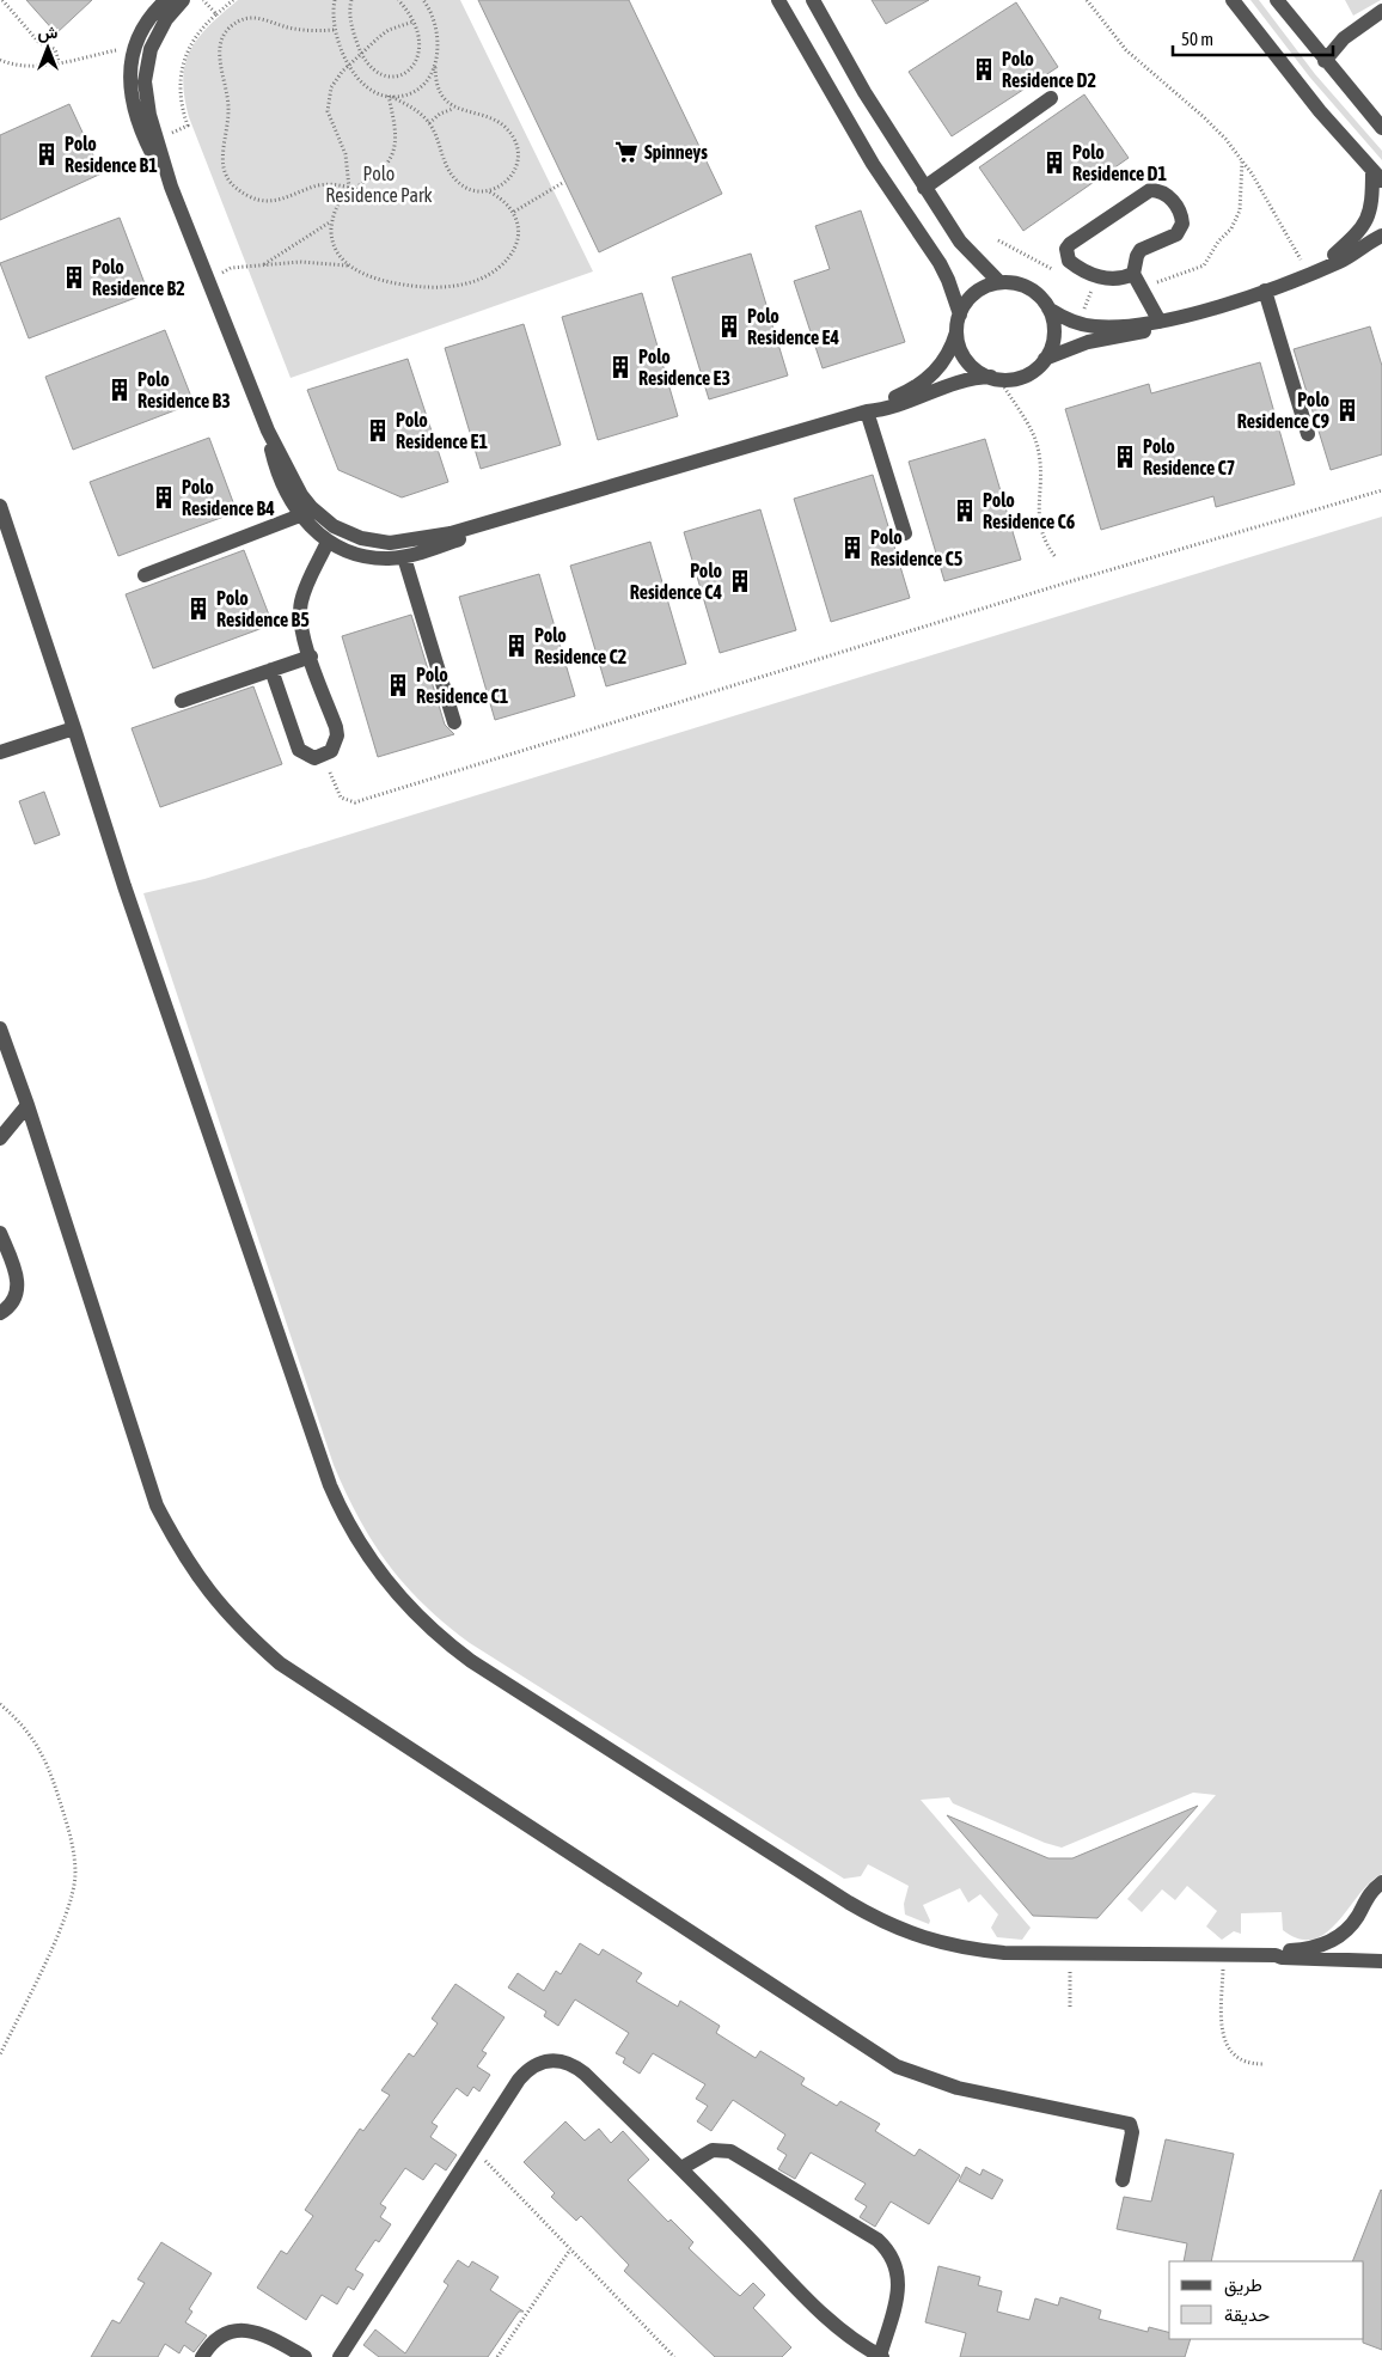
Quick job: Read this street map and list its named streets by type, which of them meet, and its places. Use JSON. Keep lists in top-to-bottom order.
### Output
{
  "parks": ["Polo Residence Park"],
  "places": {
    "building": [
      "Polo Residence D2",
      "Polo Residence B1",
      "Polo Residence D1",
      "Polo Residence B2",
      "Polo Residence E4",
      "Polo Residence E3",
      "Polo Residence B3",
      "Polo Residence C9",
      "Polo Residence E1",
      "Polo Residence C7",
      "Polo Residence B4",
      "Polo Residence C6",
      "Polo Residence C5",
      "Polo Residence C4",
      "Polo Residence B5",
      "Polo Residence C2",
      "Polo Residence C1"
    ],
    "supermarket": ["Spinneys"]
  },
  "legend": ["طريق", "حديقة"],
  "scale_bar": "50 m",
  "north": "top"
}
